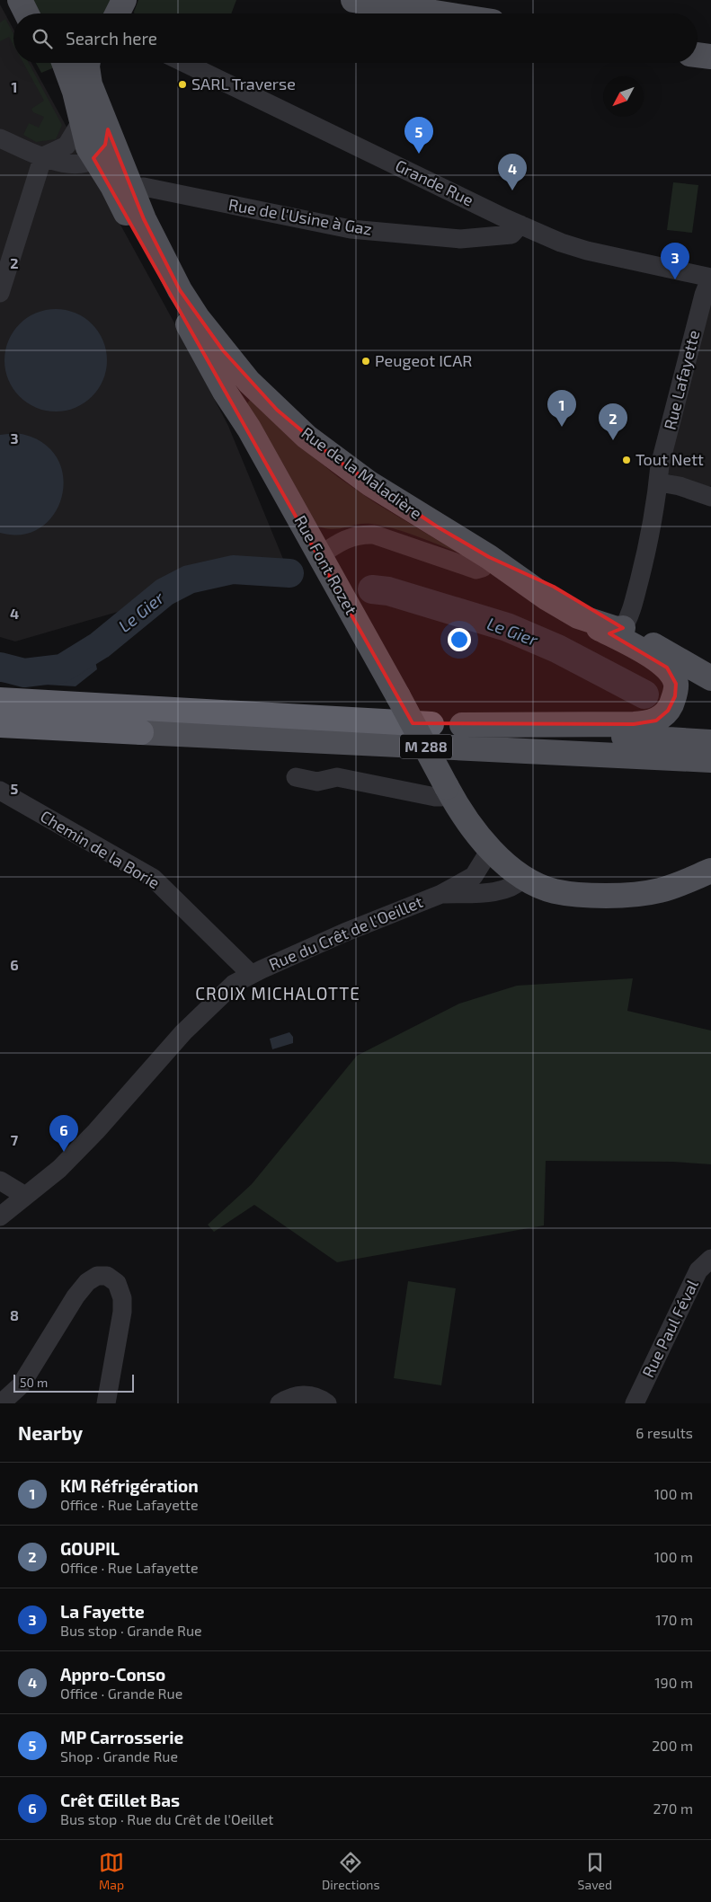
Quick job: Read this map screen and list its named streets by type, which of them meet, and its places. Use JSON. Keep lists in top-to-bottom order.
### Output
{
  "streets": {
    "highway": ["M 288"],
    "main road": ["Rue de la Maladière", "Rue Font Rozet"],
    "street": [
      "Grande Rue",
      "Rue de l'Usine à Gaz",
      "Rue Lafayette",
      "Chemin de la Borie",
      "Rue du Crêt de l'Oeillet",
      "Rue Paul Féval"
    ]
  },
  "crossings": [
    ["Grande Rue", "Rue de l'Usine à Gaz"],
    ["Grande Rue", "Rue Lafayette"],
    ["Rue Lafayette", "Rue de la Maladière"],
    ["Rue de la Maladière", "Rue Font Rozet"],
    ["Chemin de la Borie", "Rue du Crêt de l'Oeillet"]
  ],
  "districts": ["CROIX MICHALOTTE"],
  "water": ["Le Gier"],
  "places": ["SARL Traverse", "Peugeot ICAR", "Tout Nett"],
  "scale_bar": "50 m",
  "north": "bottom left",
  "page": {
    "search": "Search here",
    "pins": [
      "5",
      "4",
      "3",
      "1",
      "2",
      "6"
    ],
    "scale": "50 m",
    "heading": ["Nearby", "6 results"],
    "list": [
      {
        "mark": "1",
        "name": "KM Réfrigération",
        "note": "Office · Rue Lafayette",
        "value": "100 m"
      },
      {
        "mark": "2",
        "name": "GOUPIL",
        "note": "Office · Rue Lafayette",
        "value": "100 m"
      },
      {
        "mark": "3",
        "name": "La Fayette",
        "note": "Bus stop · Grande Rue",
        "value": "170 m"
      },
      {
        "mark": "4",
        "name": "Appro-Conso",
        "note": "Office · Grande Rue",
        "value": "190 m"
      },
      {
        "mark": "5",
        "name": "MP Carrosserie",
        "note": "Shop · Grande Rue",
        "value": "200 m"
      },
      {
        "mark": "6",
        "name": "Crêt Œillet Bas",
        "note": "Bus stop · Rue du Crêt de l'Oeillet",
        "value": "270 m"
      }
    ],
    "nav": ["Map", "Directions", "Saved"]
  },
  "grid": {
    "rows": [
      "1",
      "2",
      "3",
      "4",
      "5",
      "6",
      "7",
      "8"
    ]
  }
}
